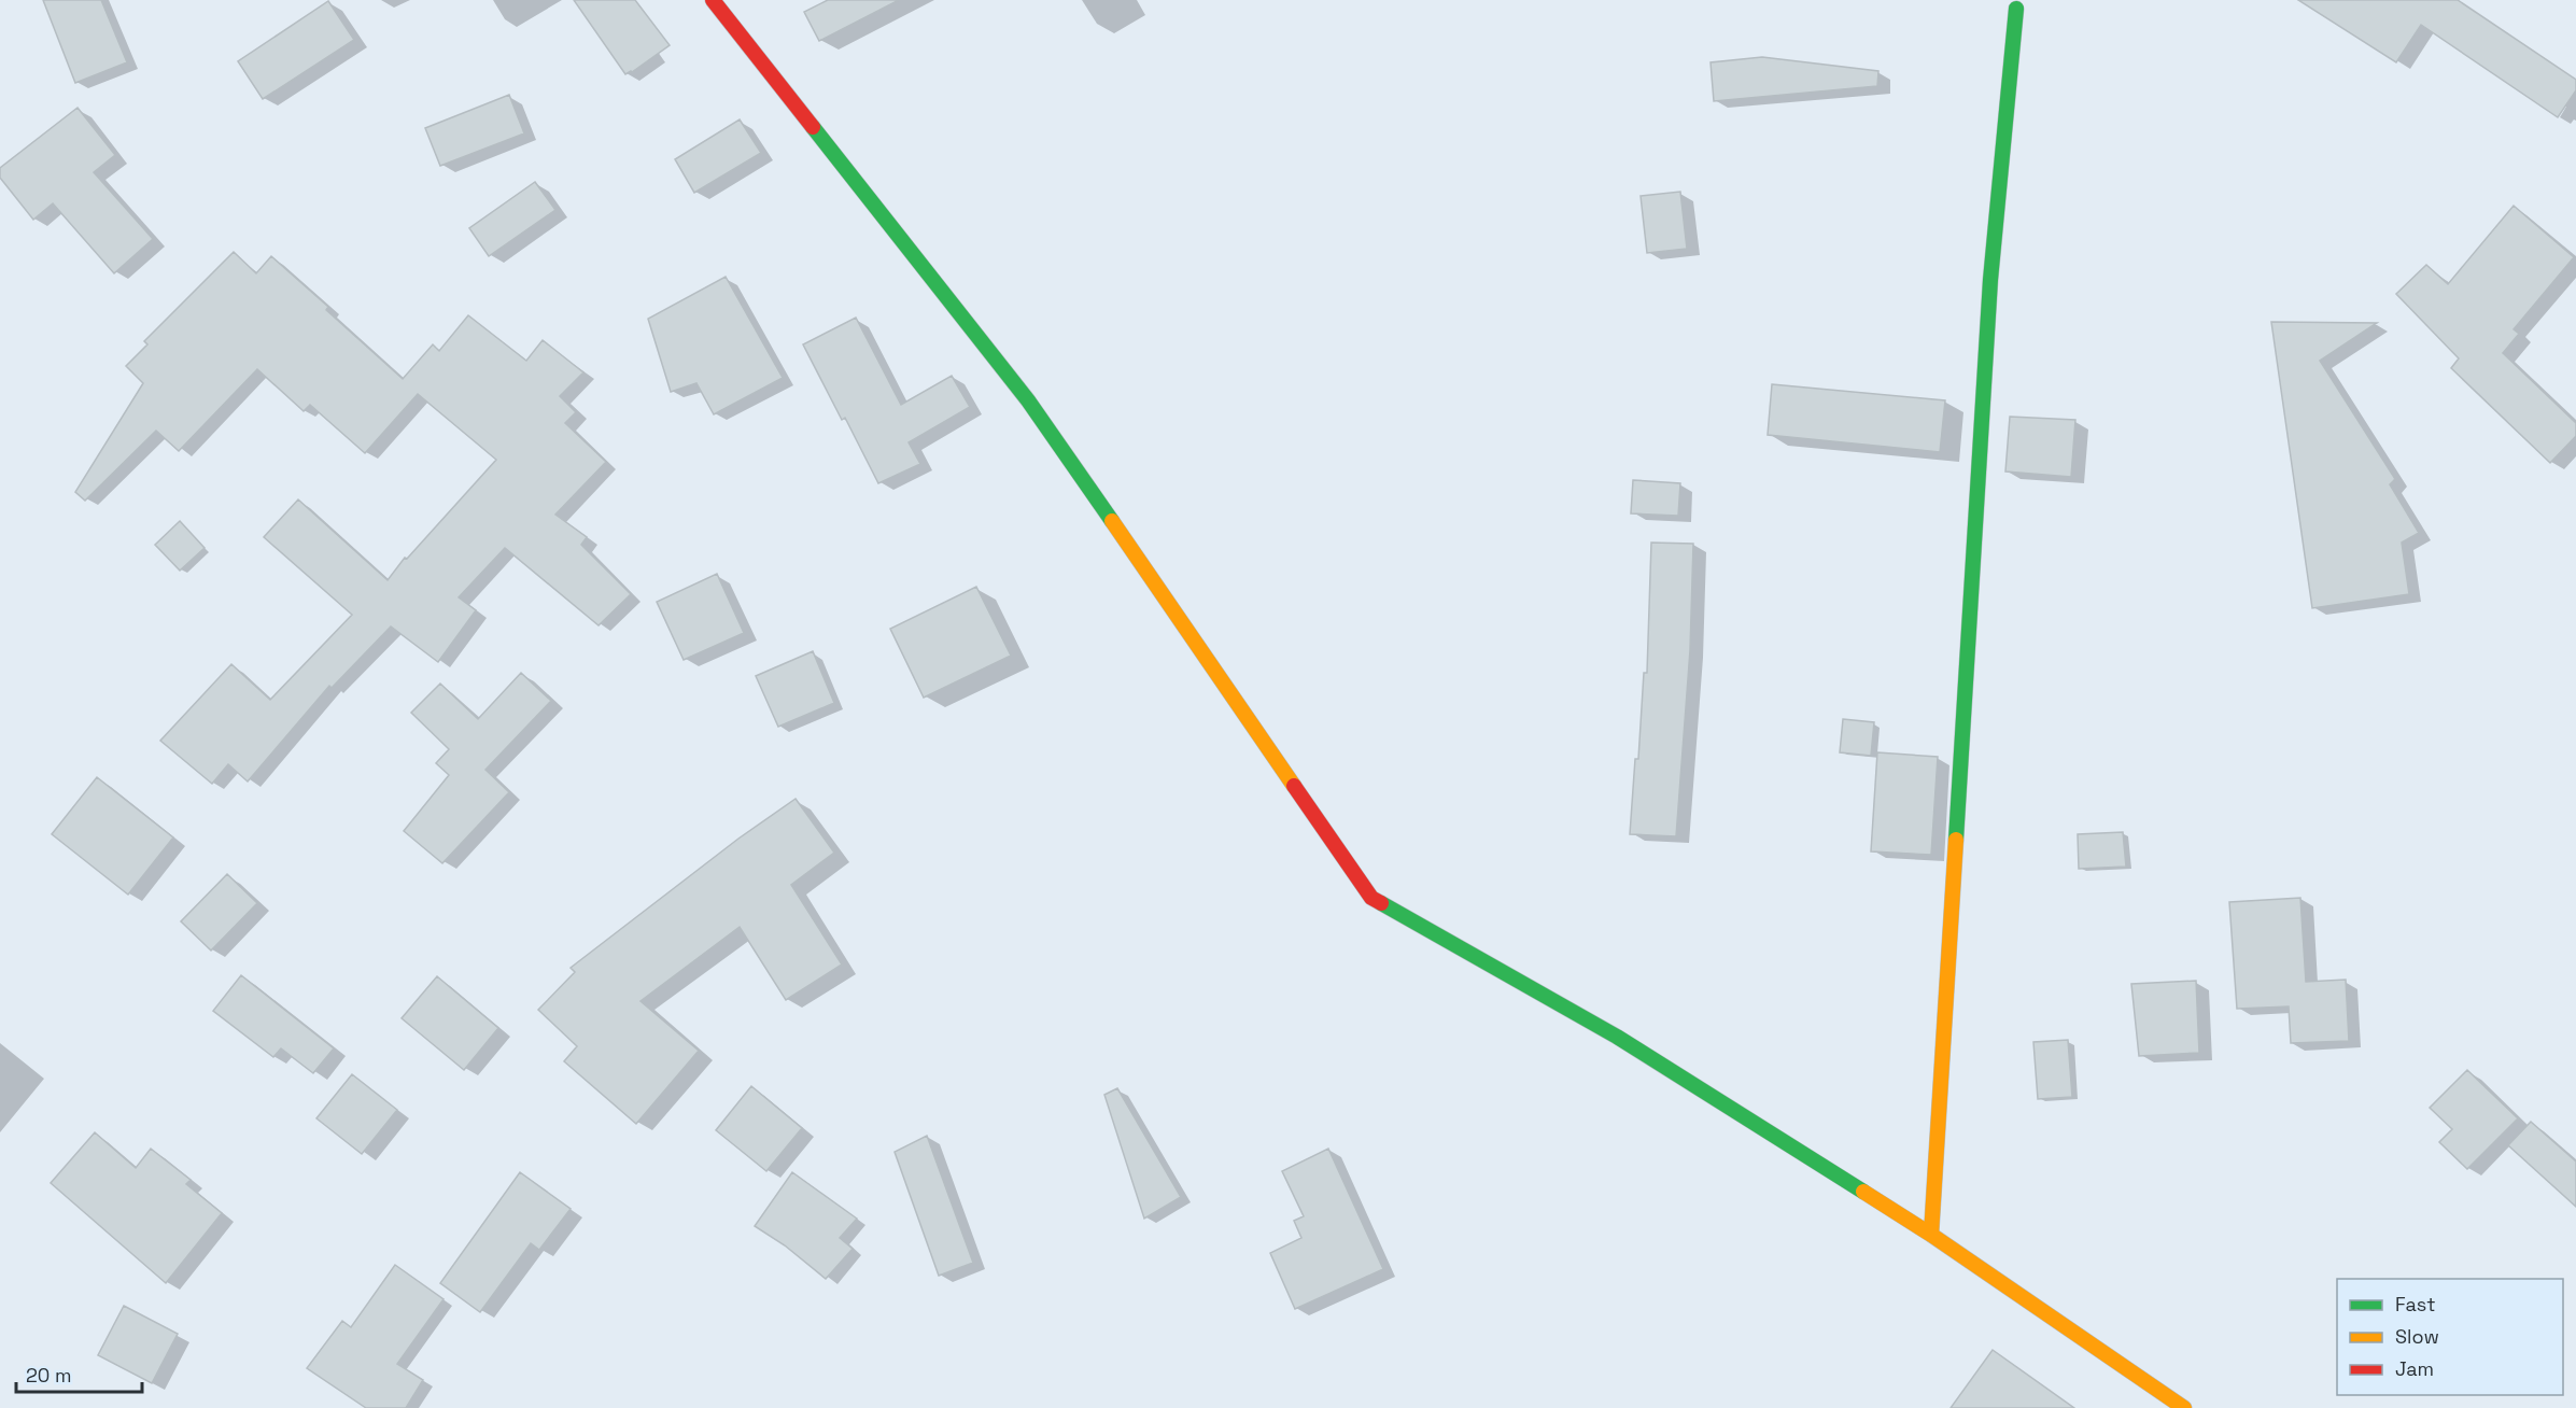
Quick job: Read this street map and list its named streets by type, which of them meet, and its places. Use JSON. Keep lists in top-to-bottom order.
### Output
{
  "legend": ["Fast", "Slow", "Jam"],
  "scale_bar": "20 m"
}
